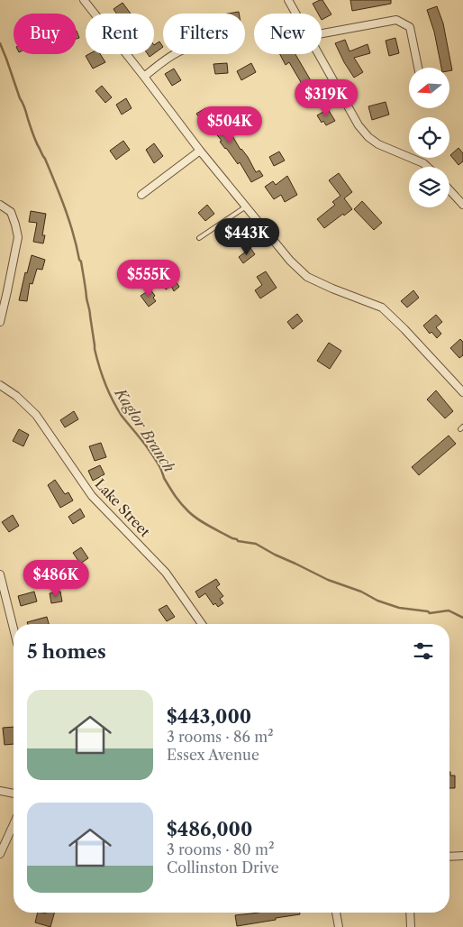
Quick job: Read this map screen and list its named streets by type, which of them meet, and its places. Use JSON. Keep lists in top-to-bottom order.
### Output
{
  "streets": {
    "street": ["Lake Street"]
  },
  "water": ["Kaglor Branch"],
  "north": "left",
  "page": {
    "chip": [
      "Buy",
      "Rent",
      "Filters",
      "New"
    ],
    "price": [
      "$319K",
      "$504K",
      "$443K",
      "$555K",
      "$486K"
    ],
    "heading": "5 homes",
    "list": [
      {
        "name": "$443,000",
        "note": "3 rooms · 86 m² · Essex Avenue"
      },
      {
        "name": "$486,000",
        "note": "3 rooms · 80 m² · Collinston Drive"
      }
    ]
  }
}
